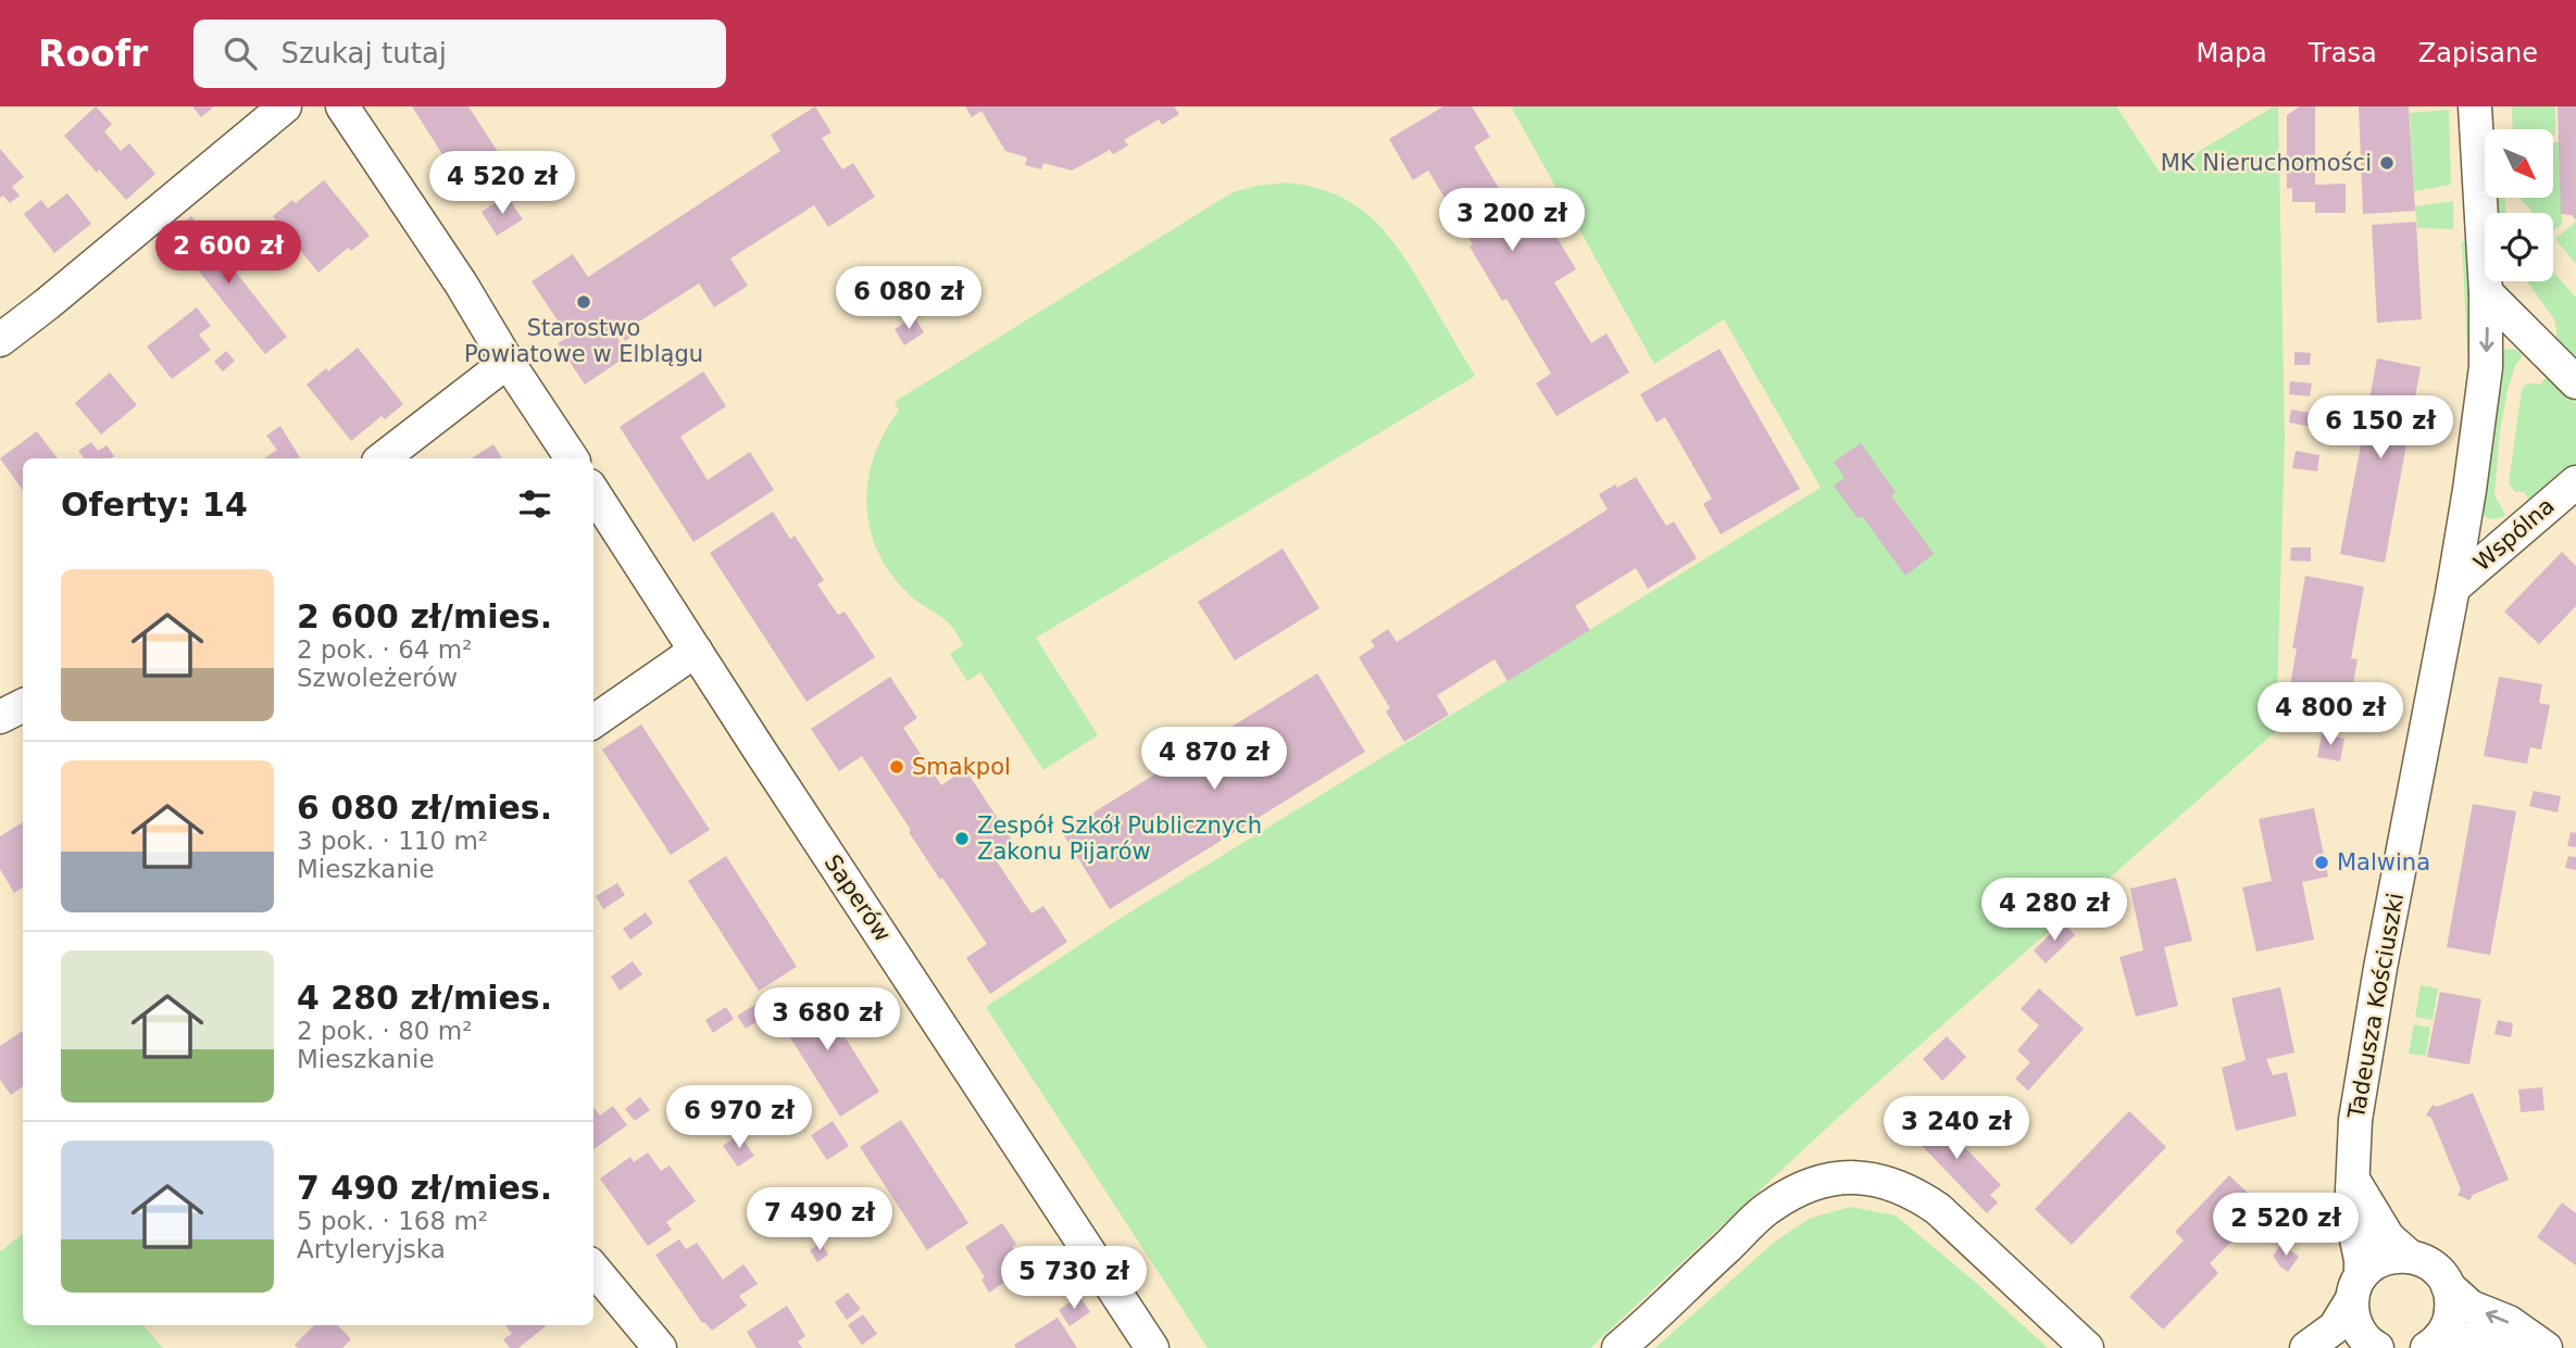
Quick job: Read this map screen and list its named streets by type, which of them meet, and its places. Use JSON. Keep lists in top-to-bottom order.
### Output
{
  "streets": {
    "street": ["Wspólna", "Saperów", "Tadeusza Kościuszki"]
  },
  "crossings": [
    ["Wspólna", "Tadeusza Kościuszki"]
  ],
  "places": [
    "MK Nieruchomości",
    "Starostwo Powiatowe w Elblągu",
    "Smakpol",
    "Zespół Szkół Publicznych Zakonu Pijarów",
    "Malwina"
  ],
  "north": "bottom right",
  "page": {
    "header": "Roofr",
    "search": "Szukaj tutaj",
    "nav": ["Mapa", "Trasa", "Zapisane"],
    "price": [
      "4 520 zł",
      "3 200 zł",
      "2 600 zł",
      "6 080 zł",
      "6 150 zł",
      "4 800 zł",
      "4 870 zł",
      "4 280 zł",
      "3 680 zł",
      "6 970 zł",
      "3 240 zł",
      "7 490 zł",
      "2 520 zł",
      "5 730 zł"
    ],
    "heading": "Oferty: 14",
    "list": [
      {
        "name": "2 600 zł/mies.",
        "note": "2 pok. · 64 m² · Szwoleżerów"
      },
      {
        "name": "6 080 zł/mies.",
        "note": "3 pok. · 110 m² · Mieszkanie"
      },
      {
        "name": "4 280 zł/mies.",
        "note": "2 pok. · 80 m² · Mieszkanie"
      },
      {
        "name": "7 490 zł/mies.",
        "note": "5 pok. · 168 m² · Artyleryjska"
      }
    ]
  }
}
